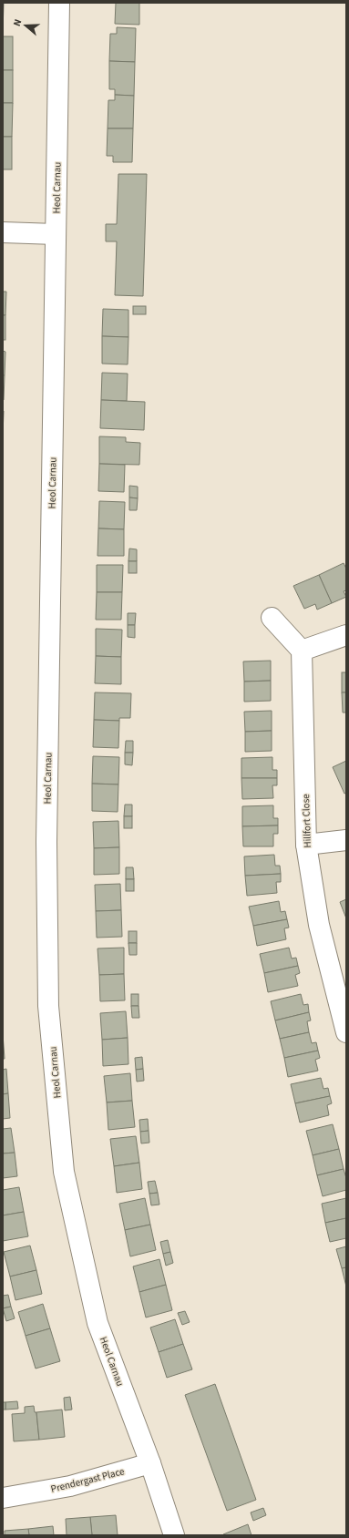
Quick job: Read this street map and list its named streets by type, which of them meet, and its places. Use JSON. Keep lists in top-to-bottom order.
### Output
{
  "streets": {
    "street": ["Heol Carnau", "Hillfort Close", "Prendergast Place"]
  },
  "crossings": [
    ["Heol Carnau", "Prendergast Place"]
  ],
  "north": "left"
}
